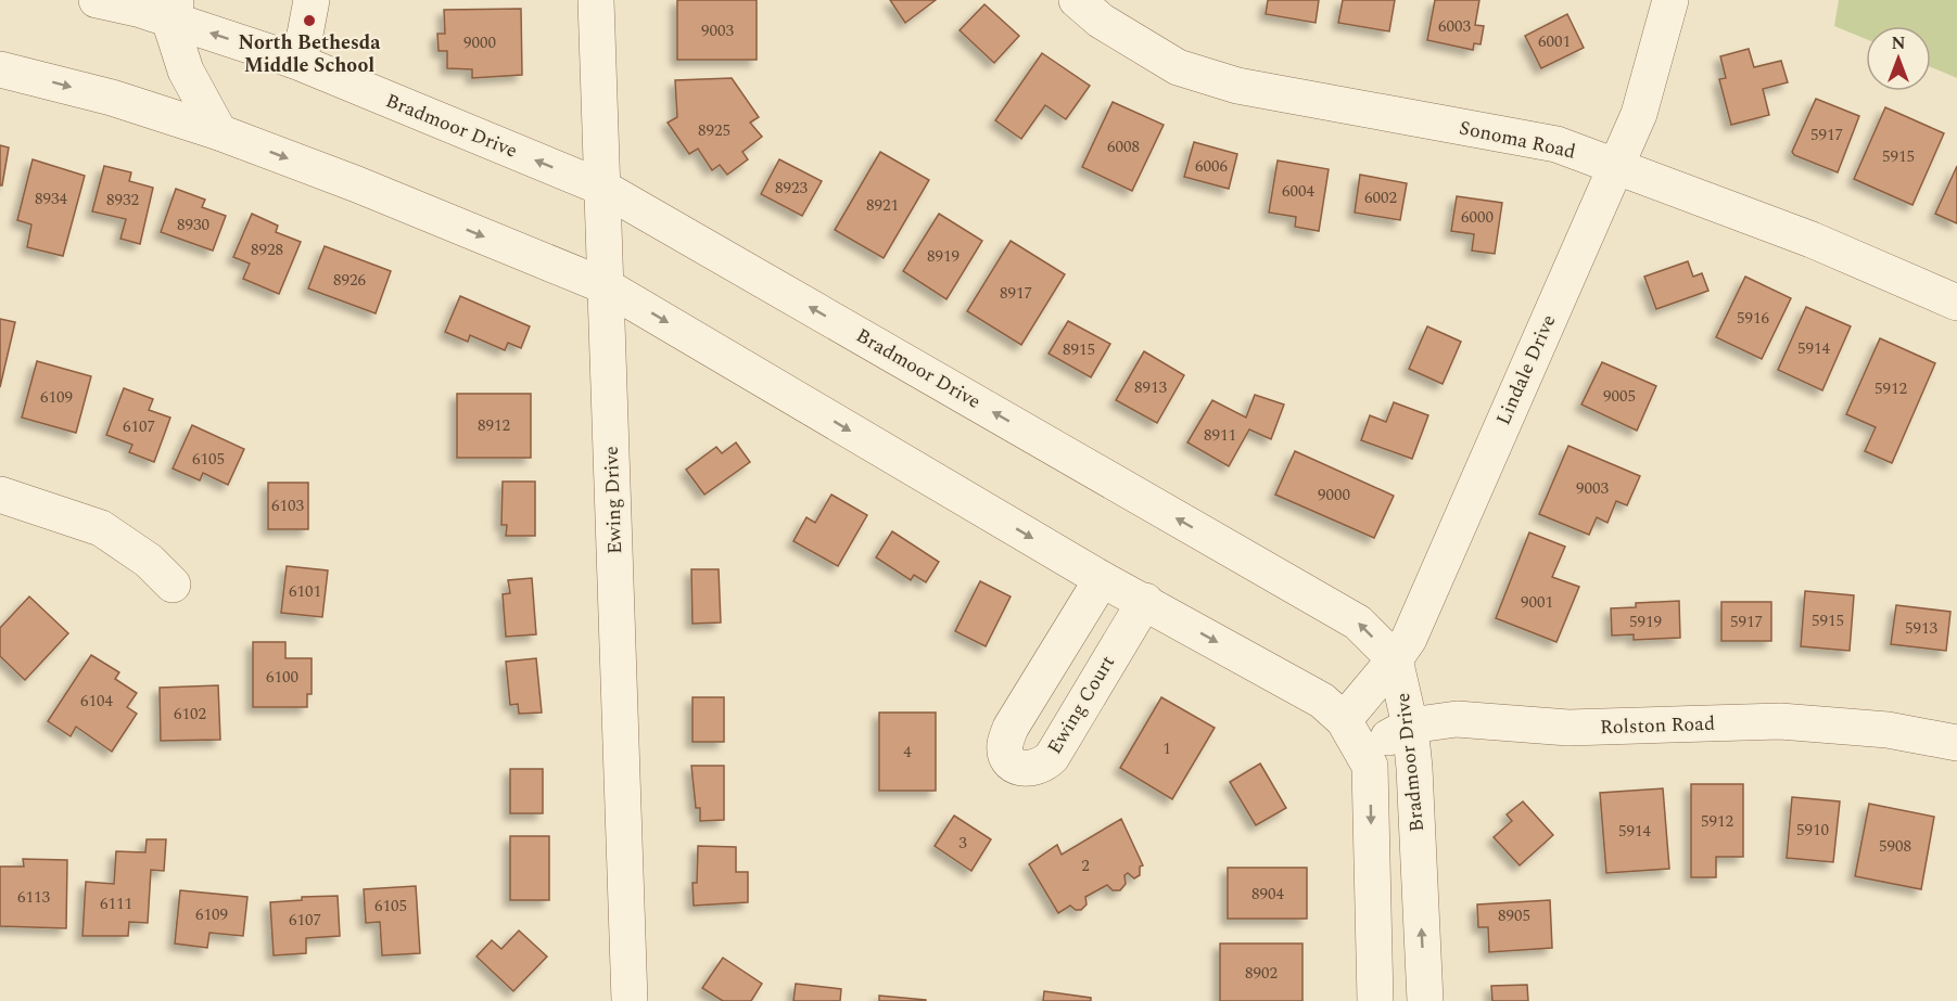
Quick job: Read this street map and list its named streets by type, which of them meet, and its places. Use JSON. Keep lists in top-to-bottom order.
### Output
{
  "streets": {
    "street": [
      "Bradmoor Drive",
      "Sonoma Road",
      "Lindale Drive",
      "Ewing Drive",
      "Ewing Court",
      "Rolston Road"
    ]
  },
  "crossings": [
    ["Bradmoor Drive", "Lindale Drive"],
    ["Bradmoor Drive", "Ewing Drive"],
    ["Bradmoor Drive", "Ewing Court"],
    ["Bradmoor Drive", "Rolston Road"],
    ["Sonoma Road", "Lindale Drive"]
  ],
  "places": ["North Bethesda Middle School"],
  "house_numbers": [
    "6003",
    "9003",
    "6001",
    "9000",
    "8925",
    "5917",
    "6008",
    "5915",
    "6006",
    "8923",
    "6004",
    "6002",
    "8934",
    "8932",
    "8921",
    "6000",
    "8930",
    "8928",
    "8919",
    "8926",
    "8917",
    "5916",
    "5914",
    "8915",
    "8913",
    "5912",
    "9005",
    "6109",
    "8912",
    "6107",
    "8911",
    "6105",
    "9003",
    "9000",
    "6103",
    "6101",
    "9001",
    "5915",
    "5919",
    "5917",
    "5913",
    "6100",
    "6104",
    "6102",
    "1",
    "4",
    "5912",
    "5910",
    "5914",
    "3",
    "5908",
    "2",
    "8904",
    "6113",
    "6111",
    "6105",
    "6109",
    "8905",
    "6107",
    "8902"
  ],
  "north": "top"
}
